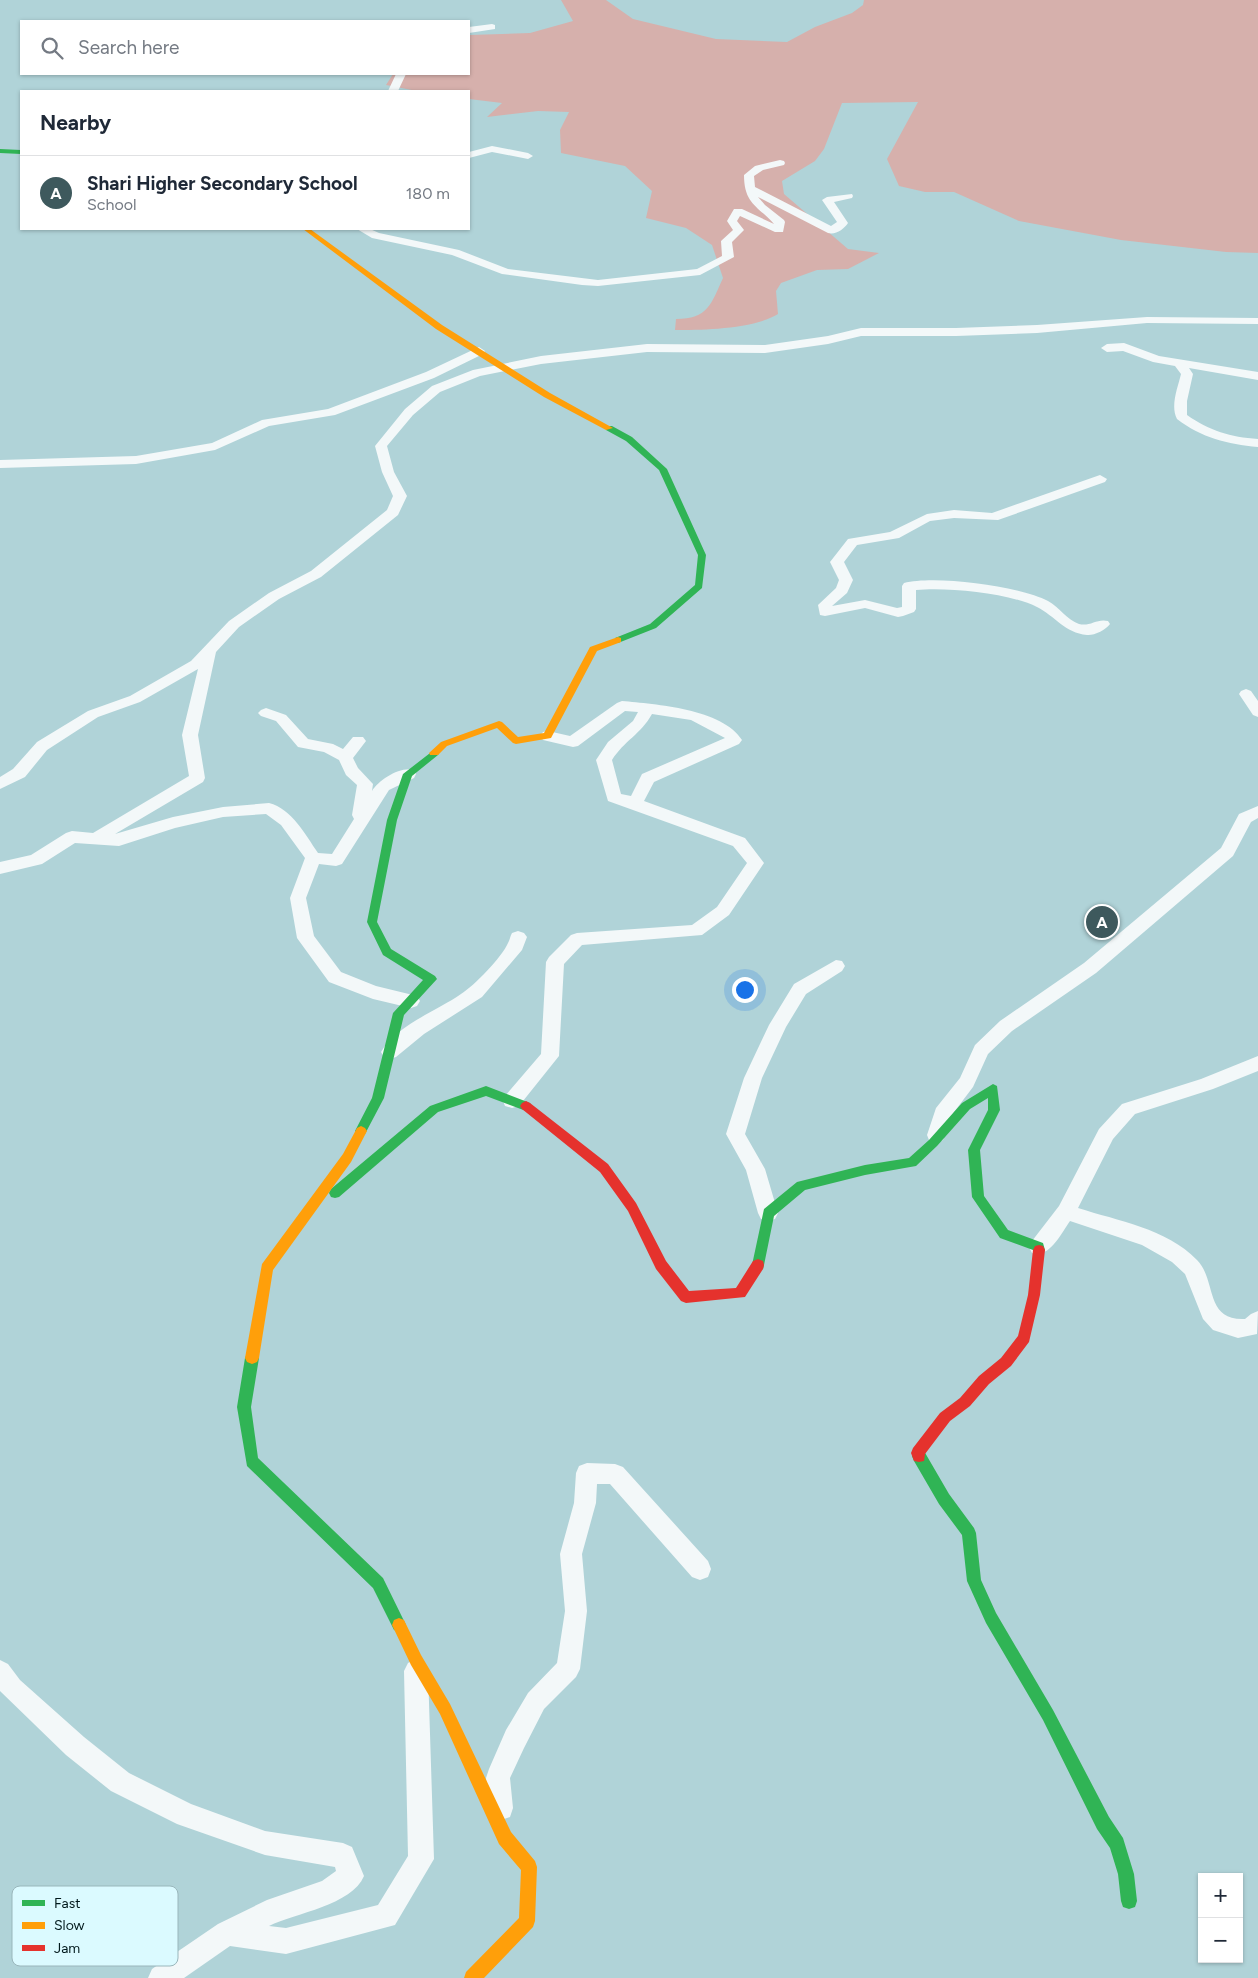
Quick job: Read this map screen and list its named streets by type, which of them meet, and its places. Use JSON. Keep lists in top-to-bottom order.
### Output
{
  "legend": ["Fast", "Slow", "Jam"],
  "page": {
    "search": "Search here",
    "heading": "Nearby",
    "list": [
      {
        "mark": "A",
        "name": "Shari Higher Secondary School",
        "note": "School",
        "value": "180 m"
      }
    ],
    "pins": "A",
    "map_buttons": ["+", "−"]
  }
}
